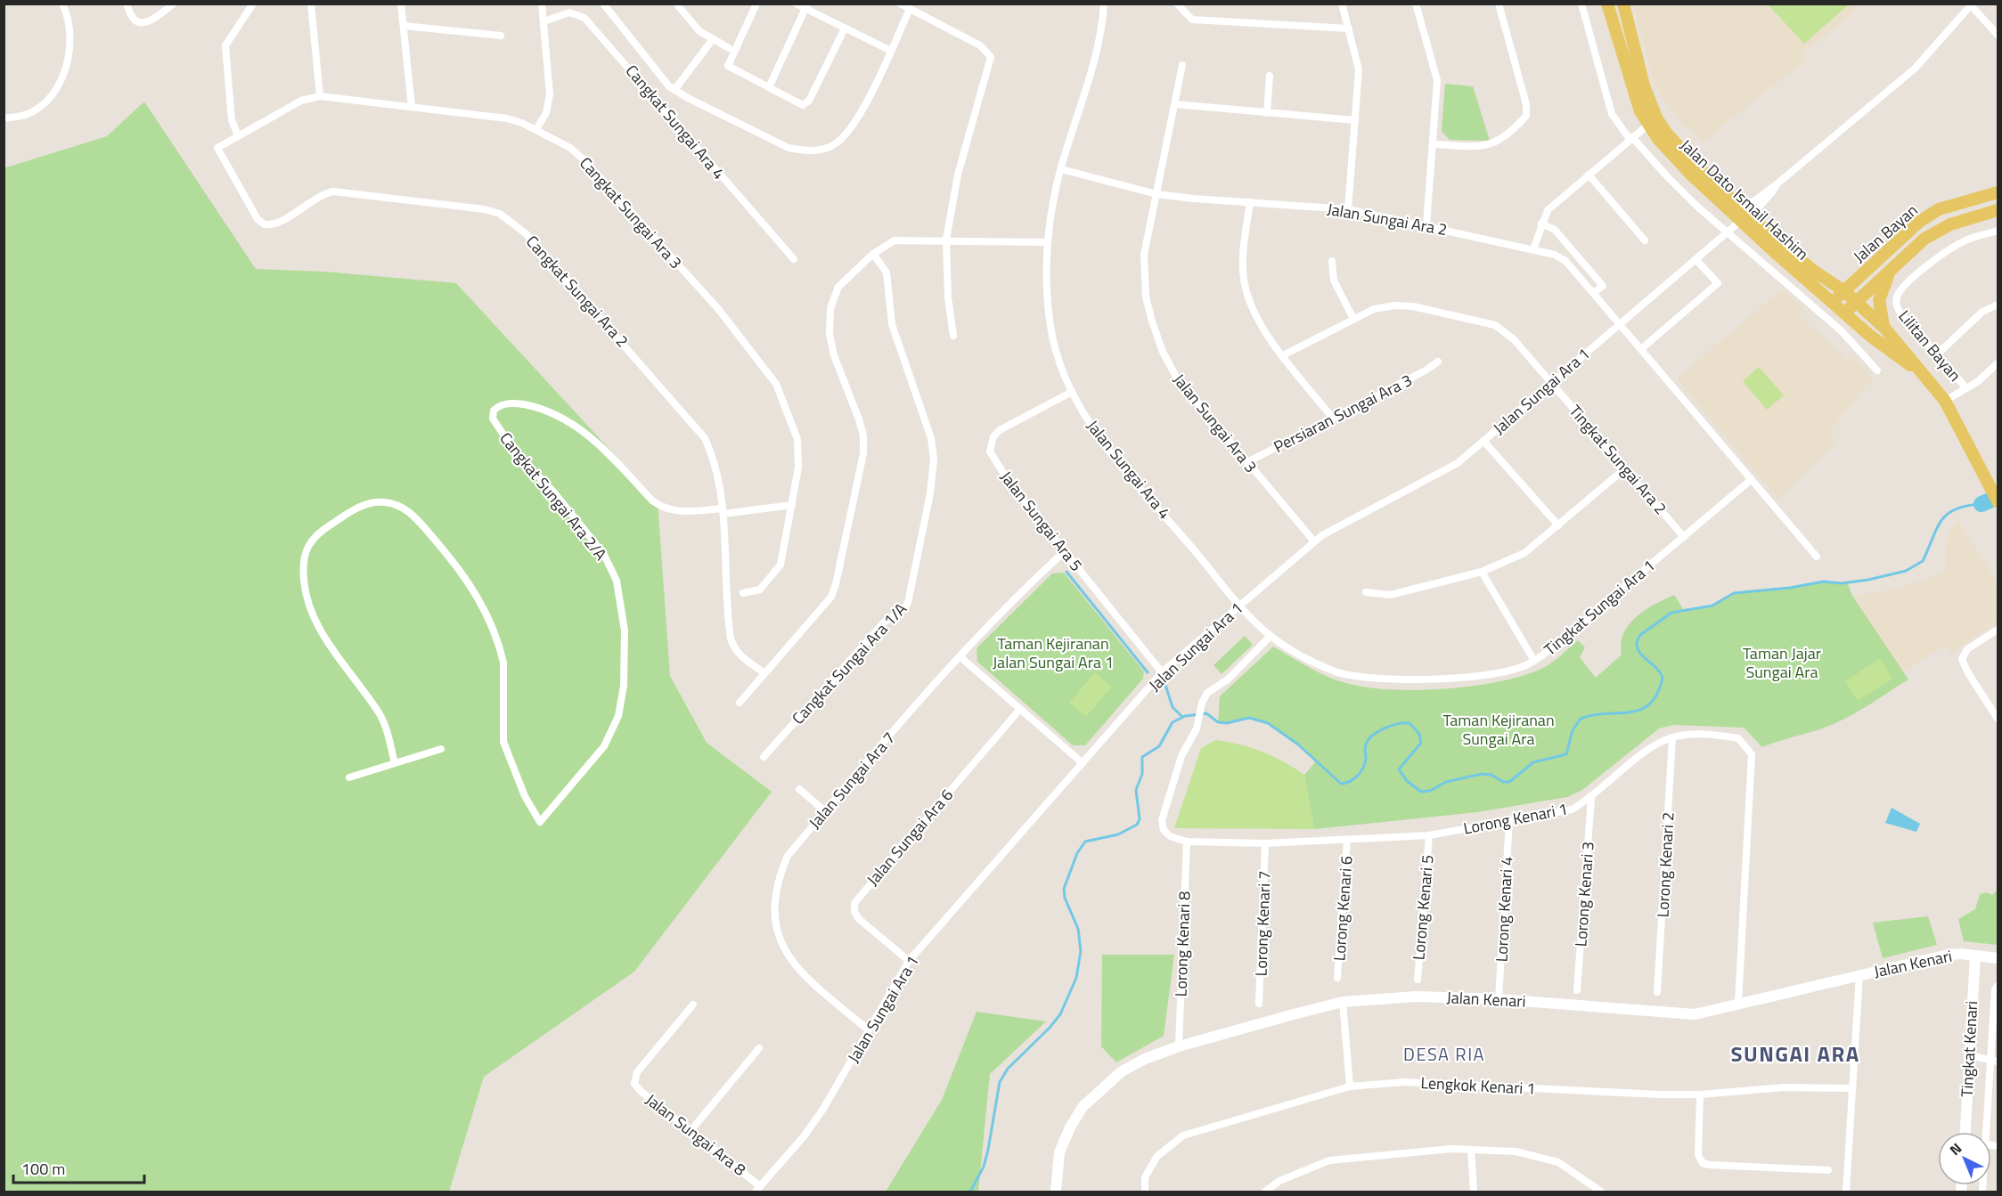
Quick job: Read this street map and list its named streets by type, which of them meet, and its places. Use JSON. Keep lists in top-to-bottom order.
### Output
{
  "streets": {
    "main road": ["Jalan Dato Ismail Hashim", "Jalan Bayan"],
    "street": [
      "Cangkat Sungai Ara 4",
      "Cangkat Sungai Ara 3",
      "Jalan Sungai Ara 2",
      "Cangkat Sungai Ara 2",
      "Lilitan Bayan",
      "Jalan Sungai Ara 1",
      "Persiaran Sungai Ara 3",
      "Jalan Sungai Ara 3",
      "Tingkat Sungai Ara 2",
      "Jalan Sungai Ara 4",
      "Cangkat Sungai Ara 2/A",
      "Jalan Sungai Ara 5",
      "Tingkat Sungai Ara 1",
      "Cangkat Sungai Ara 1/A",
      "Jalan Sungai Ara 7",
      "Lorong Kenari 1",
      "Jalan Sungai Ara 6",
      "Lorong Kenari 2",
      "Lorong Kenari 3",
      "Lorong Kenari 5",
      "Lorong Kenari 6",
      "Lorong Kenari 4",
      "Lorong Kenari 7",
      "Lorong Kenari 8",
      "Jalan Kenari",
      "Tingkat Kenari",
      "Lengkok Kenari 1",
      "Jalan Sungai Ara 8"
    ]
  },
  "crossings": [
    ["Jalan Dato Ismail Hashim", "Jalan Bayan"],
    ["Jalan Dato Ismail Hashim", "Lilitan Bayan"],
    ["Jalan Dato Ismail Hashim", "Jalan Sungai Ara 1"],
    ["Cangkat Sungai Ara 3", "Cangkat Sungai Ara 2"],
    ["Jalan Sungai Ara 2", "Jalan Sungai Ara 1"],
    ["Jalan Sungai Ara 2", "Jalan Sungai Ara 3"],
    ["Jalan Sungai Ara 2", "Jalan Sungai Ara 4"],
    ["Cangkat Sungai Ara 2", "Cangkat Sungai Ara 2/A"],
    ["Jalan Sungai Ara 1", "Jalan Sungai Ara 3"],
    ["Jalan Sungai Ara 1", "Tingkat Sungai Ara 2"],
    ["Jalan Sungai Ara 1", "Jalan Sungai Ara 4"],
    ["Jalan Sungai Ara 1", "Jalan Sungai Ara 5"],
    ["Jalan Sungai Ara 1", "Tingkat Sungai Ara 1"],
    ["Jalan Sungai Ara 1", "Jalan Sungai Ara 7"],
    ["Jalan Sungai Ara 1", "Jalan Sungai Ara 6"],
    ["Jalan Sungai Ara 1", "Jalan Sungai Ara 8"],
    ["Persiaran Sungai Ara 3", "Jalan Sungai Ara 3"],
    ["Tingkat Sungai Ara 2", "Tingkat Sungai Ara 1"],
    ["Jalan Sungai Ara 4", "Jalan Sungai Ara 5"],
    ["Jalan Sungai Ara 4", "Tingkat Sungai Ara 1"],
    ["Jalan Sungai Ara 5", "Jalan Sungai Ara 7"],
    ["Tingkat Sungai Ara 1", "Lorong Kenari 1"],
    ["Lorong Kenari 1", "Lorong Kenari 2"],
    ["Lorong Kenari 1", "Lorong Kenari 3"],
    ["Lorong Kenari 1", "Lorong Kenari 5"],
    ["Lorong Kenari 1", "Lorong Kenari 6"],
    ["Lorong Kenari 1", "Lorong Kenari 4"],
    ["Lorong Kenari 1", "Lorong Kenari 7"],
    ["Lorong Kenari 1", "Lorong Kenari 8"],
    ["Lorong Kenari 1", "Jalan Kenari"],
    ["Lorong Kenari 4", "Jalan Kenari"],
    ["Lorong Kenari 8", "Jalan Kenari"],
    ["Jalan Kenari", "Tingkat Kenari"]
  ],
  "districts": ["DESA RIA", "SUNGAI ARA"],
  "parks": ["Taman Kejiranan Jalan Sungai Ara 1", "Taman Jajar Sungai Ara", "Taman Kejiranan Sungai Ara"],
  "scale_bar": "100 m",
  "north": "top left"
}
